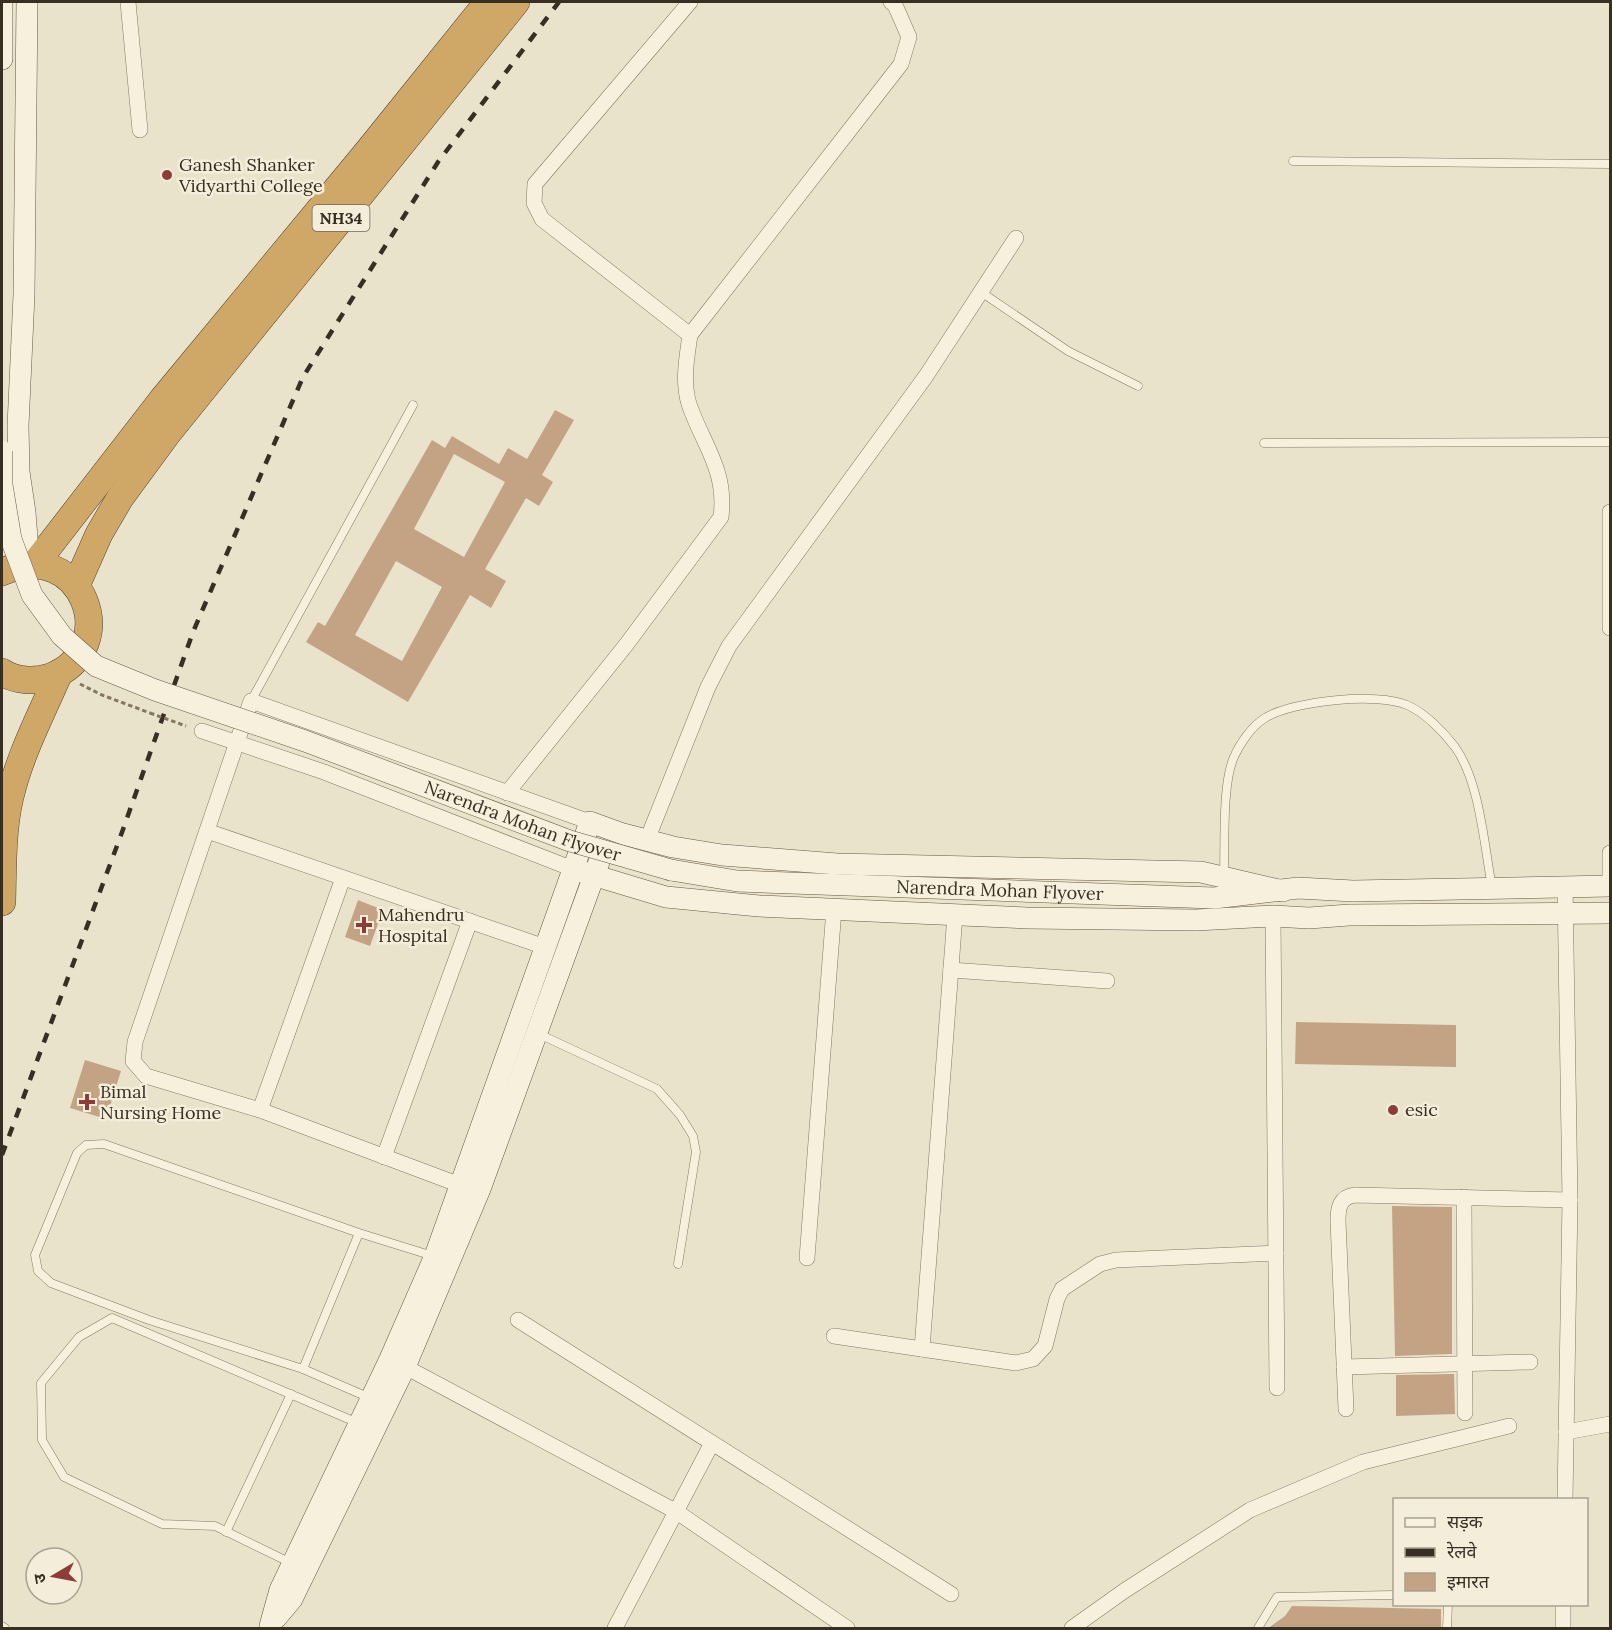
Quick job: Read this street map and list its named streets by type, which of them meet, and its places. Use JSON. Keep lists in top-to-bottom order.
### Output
{
  "streets": {
    "highway": ["NH34"],
    "street": ["Narendra Mohan Flyover"]
  },
  "places": {
    "other": ["Ganesh Shanker Vidyarthi College", "esic"],
    "health": ["Mahendru Hospital", "Bimal Nursing Home"]
  },
  "legend": ["सड़क", "रेलवे", "इमारत"],
  "north": "left"
}
